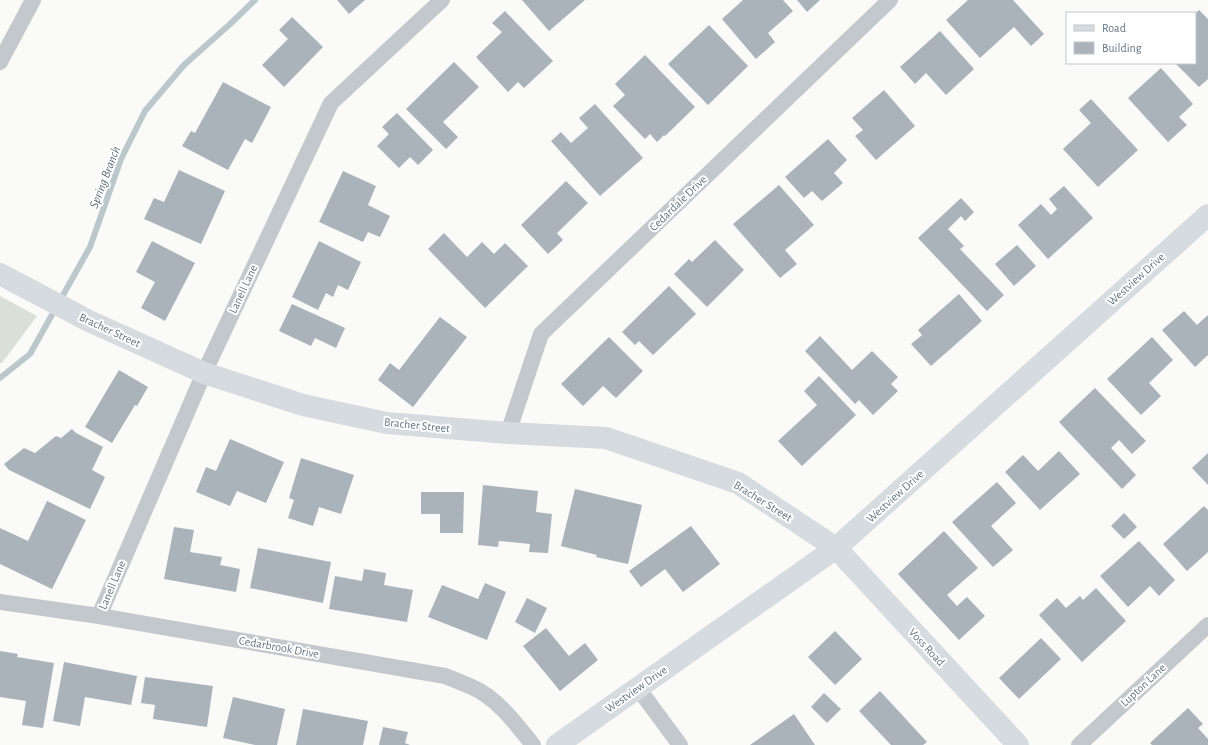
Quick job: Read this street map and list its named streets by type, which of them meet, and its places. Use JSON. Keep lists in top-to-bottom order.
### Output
{
  "streets": {
    "street": [
      "Cedardale Drive",
      "Westview Drive",
      "Lanell Lane",
      "Bracher Street",
      "Cedarbrook Drive",
      "Voss Road",
      "Lupton Lane"
    ]
  },
  "crossings": [
    ["Cedardale Drive", "Bracher Street"],
    ["Westview Drive", "Bracher Street"],
    ["Westview Drive", "Voss Road"],
    ["Lanell Lane", "Bracher Street"],
    ["Lanell Lane", "Cedarbrook Drive"],
    ["Bracher Street", "Voss Road"]
  ],
  "water": ["Spring Branch"],
  "legend": ["Road", "Building"]
}
